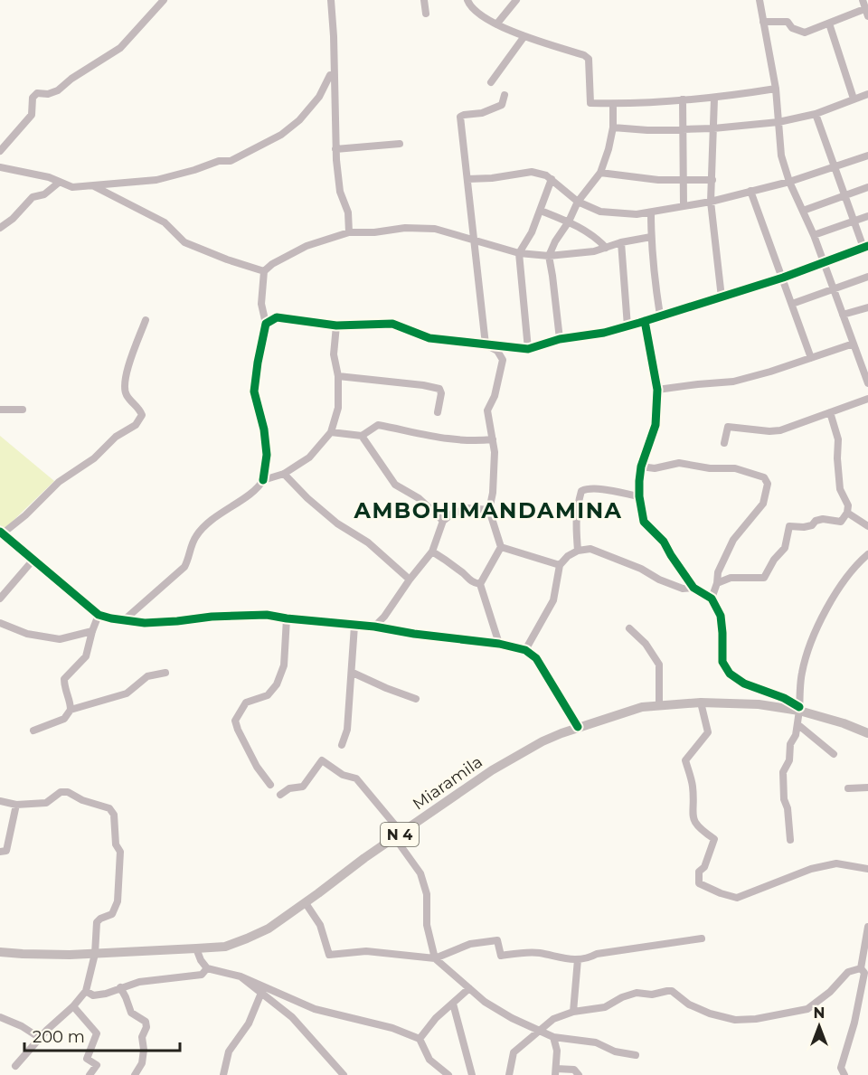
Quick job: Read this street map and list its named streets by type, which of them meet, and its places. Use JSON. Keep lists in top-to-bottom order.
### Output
{
  "streets": {
    "main road": ["Miaramila", "N 4"]
  },
  "districts": ["AMBOHIMANDAMINA"],
  "scale_bar": "200 m",
  "north": "top"
}
